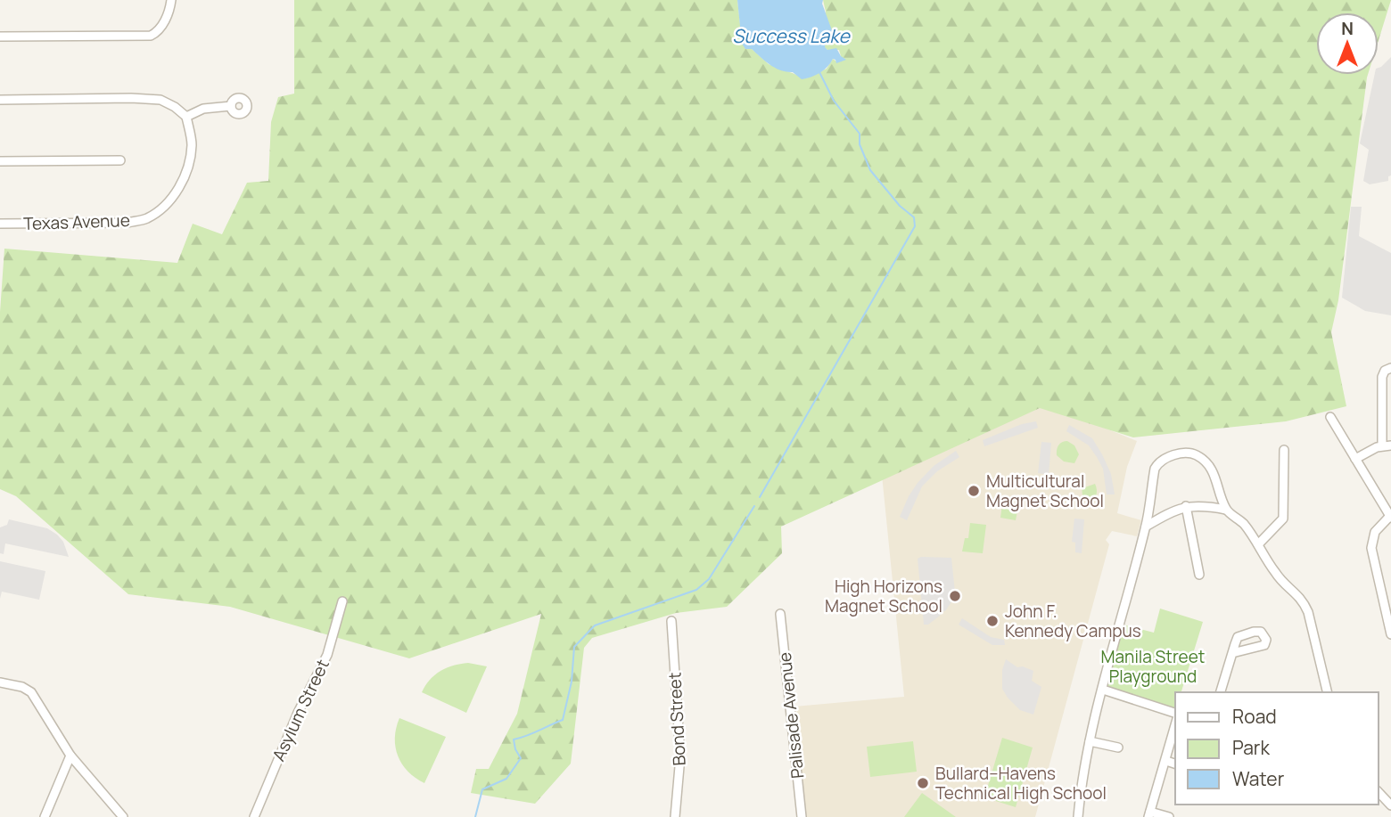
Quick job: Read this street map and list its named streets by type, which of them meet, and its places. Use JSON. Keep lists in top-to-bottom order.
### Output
{
  "streets": {
    "street": [
      "Texas Avenue",
      "Asylum Street",
      "Palisade Avenue",
      "Bond Street"
    ]
  },
  "water": ["Success Lake"],
  "parks": ["Manila Street Playground"],
  "places": [
    "Multicultural Magnet School",
    "High Horizons Magnet School",
    "John F. Kennedy Campus",
    "Bullard–Havens Technical High School"
  ],
  "legend": ["Road", "Park", "Water"],
  "north": "top"
}
